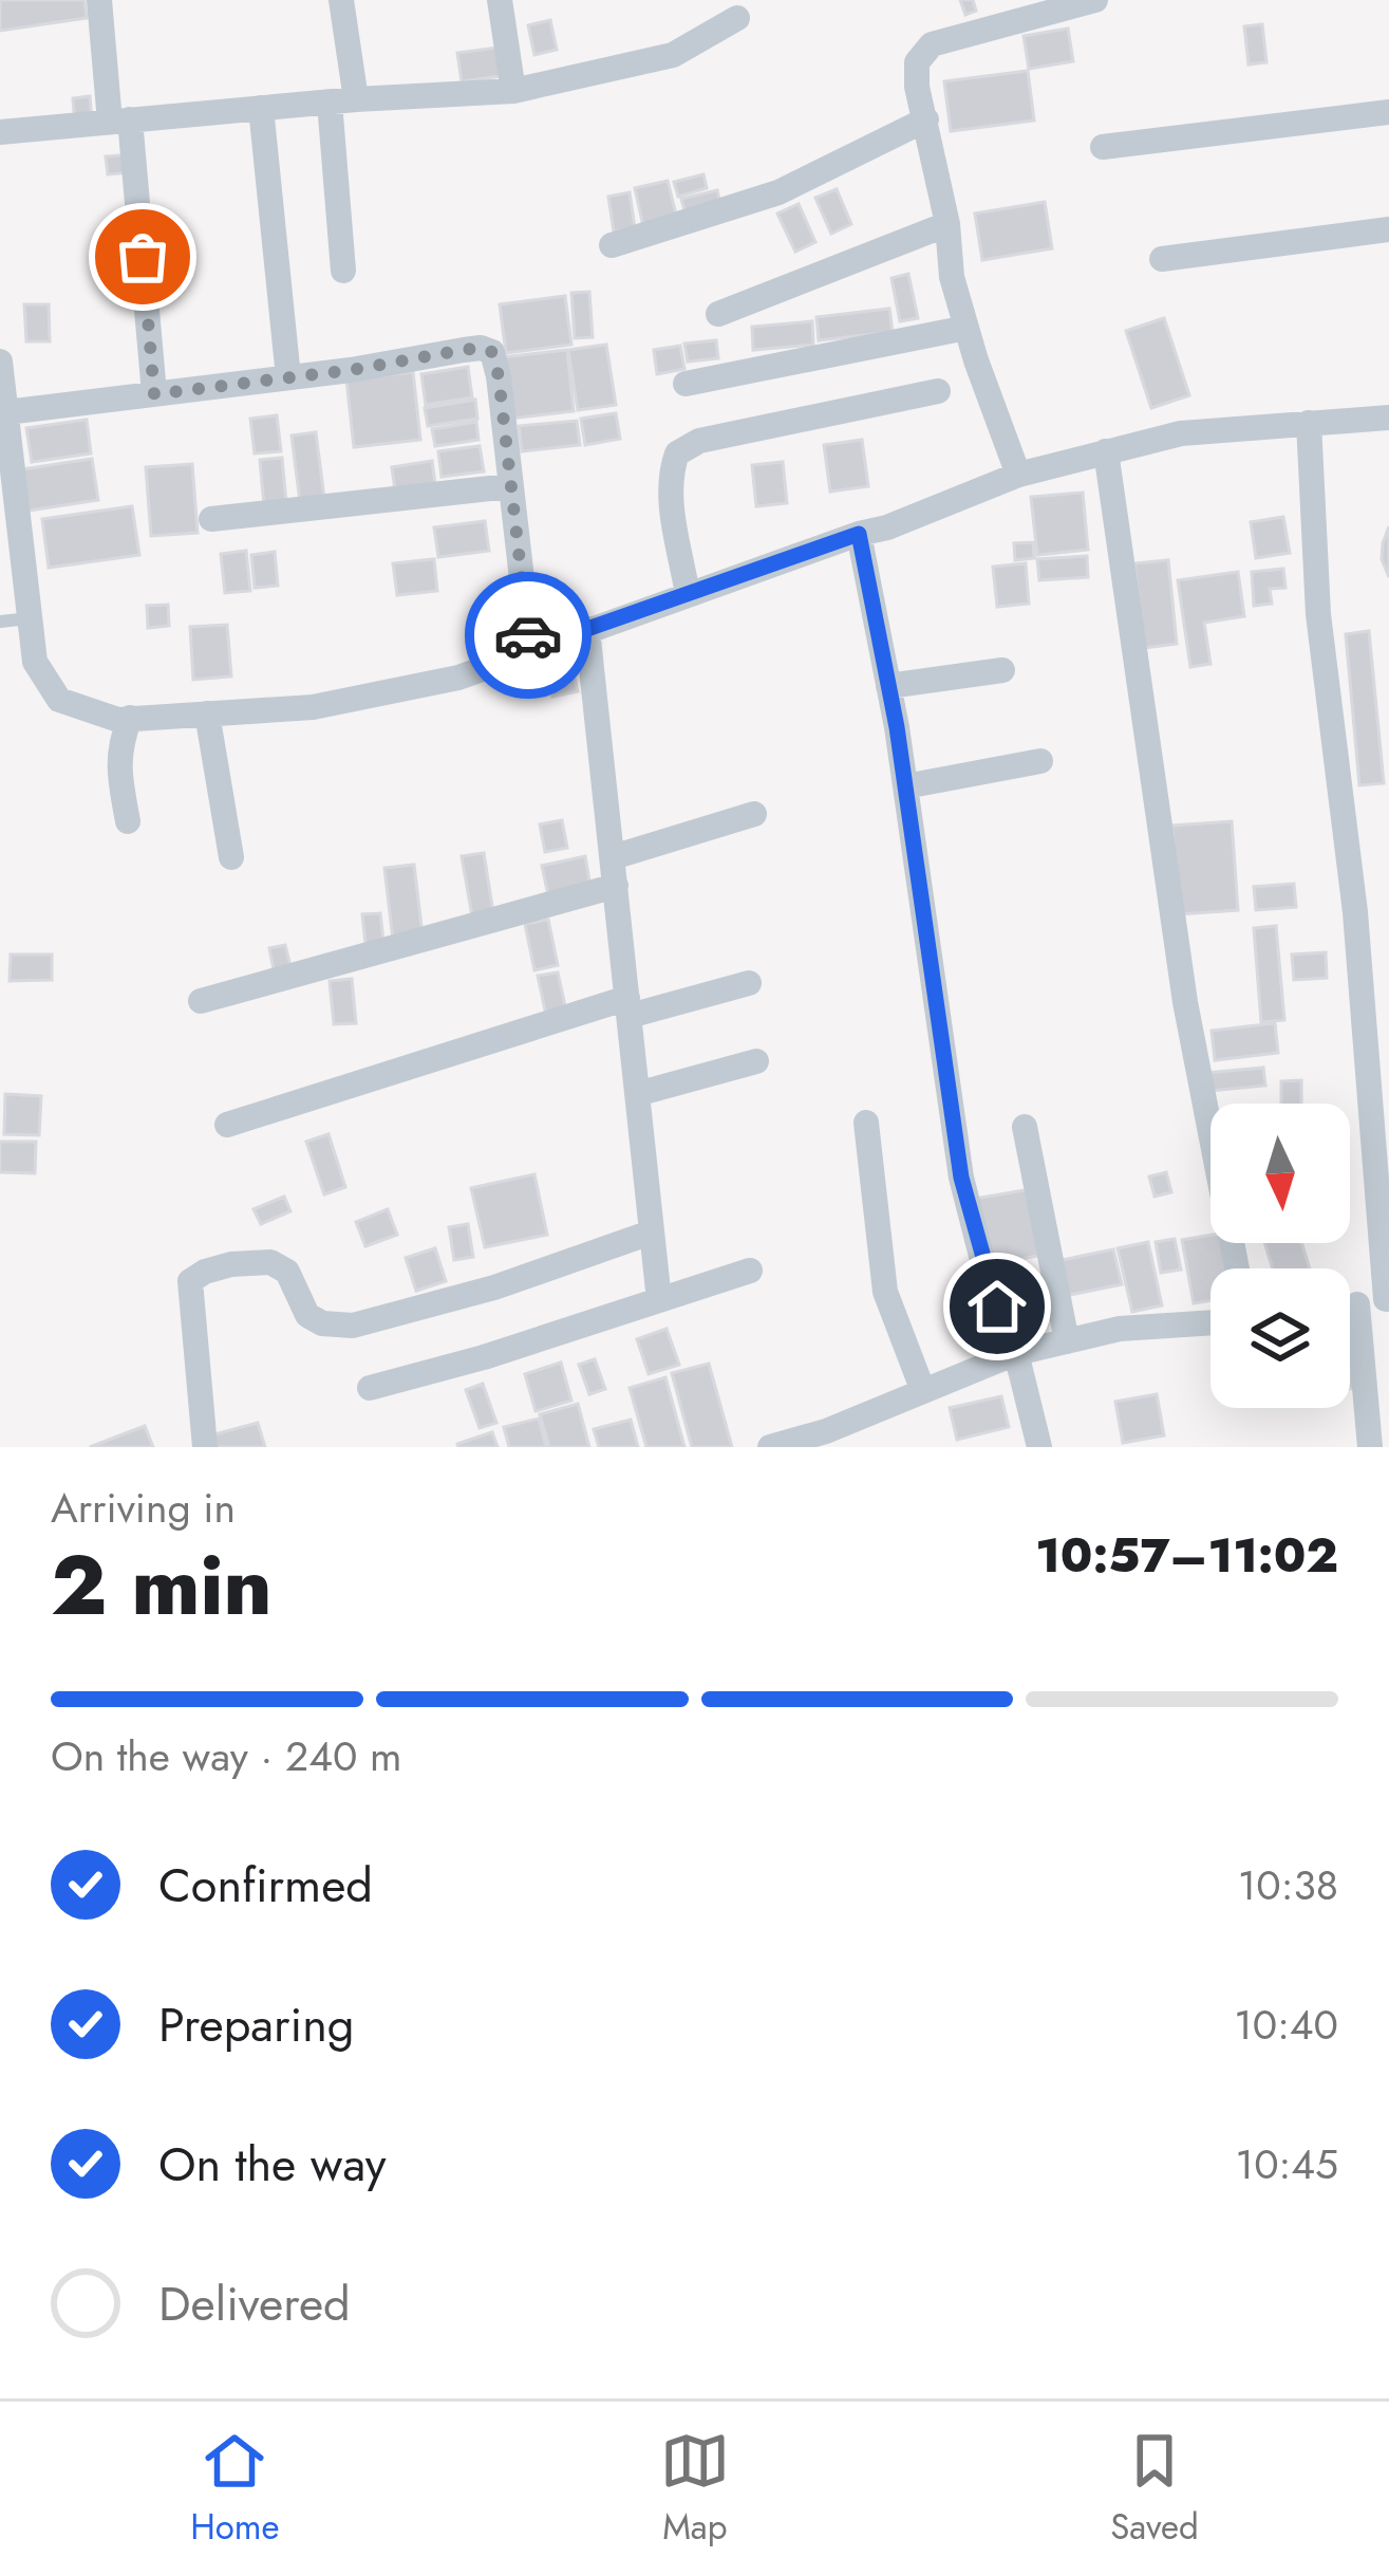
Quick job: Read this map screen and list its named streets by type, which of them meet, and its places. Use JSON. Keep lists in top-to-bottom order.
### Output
{
  "north": "bottom",
  "page": {
    "heading": ["2 min", "Arriving in", "10:57–11:02"],
    "bar": "On the way · 240 m",
    "list": [
      ["Confirmed", "10:38"],
      ["Preparing", "10:40"],
      ["On the way", "10:45"],
      "Delivered"
    ],
    "tabs": ["Home", "Map", "Saved"]
  }
}
